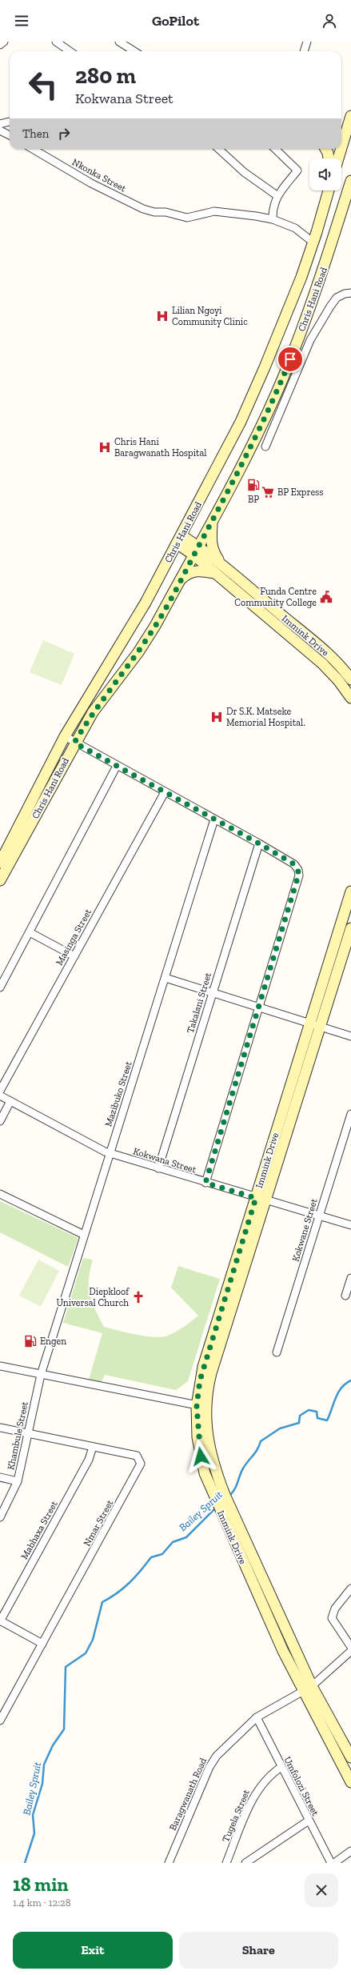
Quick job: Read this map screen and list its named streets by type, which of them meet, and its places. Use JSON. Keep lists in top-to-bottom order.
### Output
{
  "streets": {
    "main road": ["Chris Hani Road", "Immink Drive"],
    "street": [
      "Nkonka Street",
      "Masinga Street",
      "Takalani Street",
      "Mazibuko Street",
      "Kokwana Street",
      "Kokwane Street",
      "Khambule Street",
      "Nmar Street",
      "Mabhaxa Street",
      "Umfolozi Street",
      "Baragwanath Road",
      "Tugela Street"
    ]
  },
  "crossings": [
    ["Nkonka Street", "Chris Hani Road"],
    ["Chris Hani Road", "Immink Drive"],
    ["Immink Drive", "Kokwana Street"],
    ["Immink Drive", "Baragwanath Road"],
    ["Takalani Street", "Kokwana Street"],
    ["Mazibuko Street", "Kokwana Street"],
    ["Mazibuko Street", "Khambule Street"],
    ["Kokwana Street", "Kokwane Street"],
    ["Khambule Street", "Nmar Street"],
    ["Nmar Street", "Mabhaxa Street"],
    ["Umfolozi Street", "Baragwanath Road"],
    ["Umfolozi Street", "Tugela Street"]
  ],
  "water": ["Bailey Spruit"],
  "places": {
    "hospital": ["Lilian Ngoyi Community Clinic", "Chris Hani Baragwanath Hospital", "Dr S.K. Matseke Memorial Hospital."],
    "fuel station": ["BP", "Engen"],
    "supermarket": ["BP Express"],
    "public building": ["Funda Centre Community College"],
    "church": ["Diepkloof Universal Church"]
  },
  "page": {
    "header": "GoPilot",
    "turn": ["280 m", "Kokwana Street"],
    "then": "Then",
    "heading": ["18 min", "1.4 km · 12:28"],
    "buttons": ["Exit", "Share"]
  }
}
